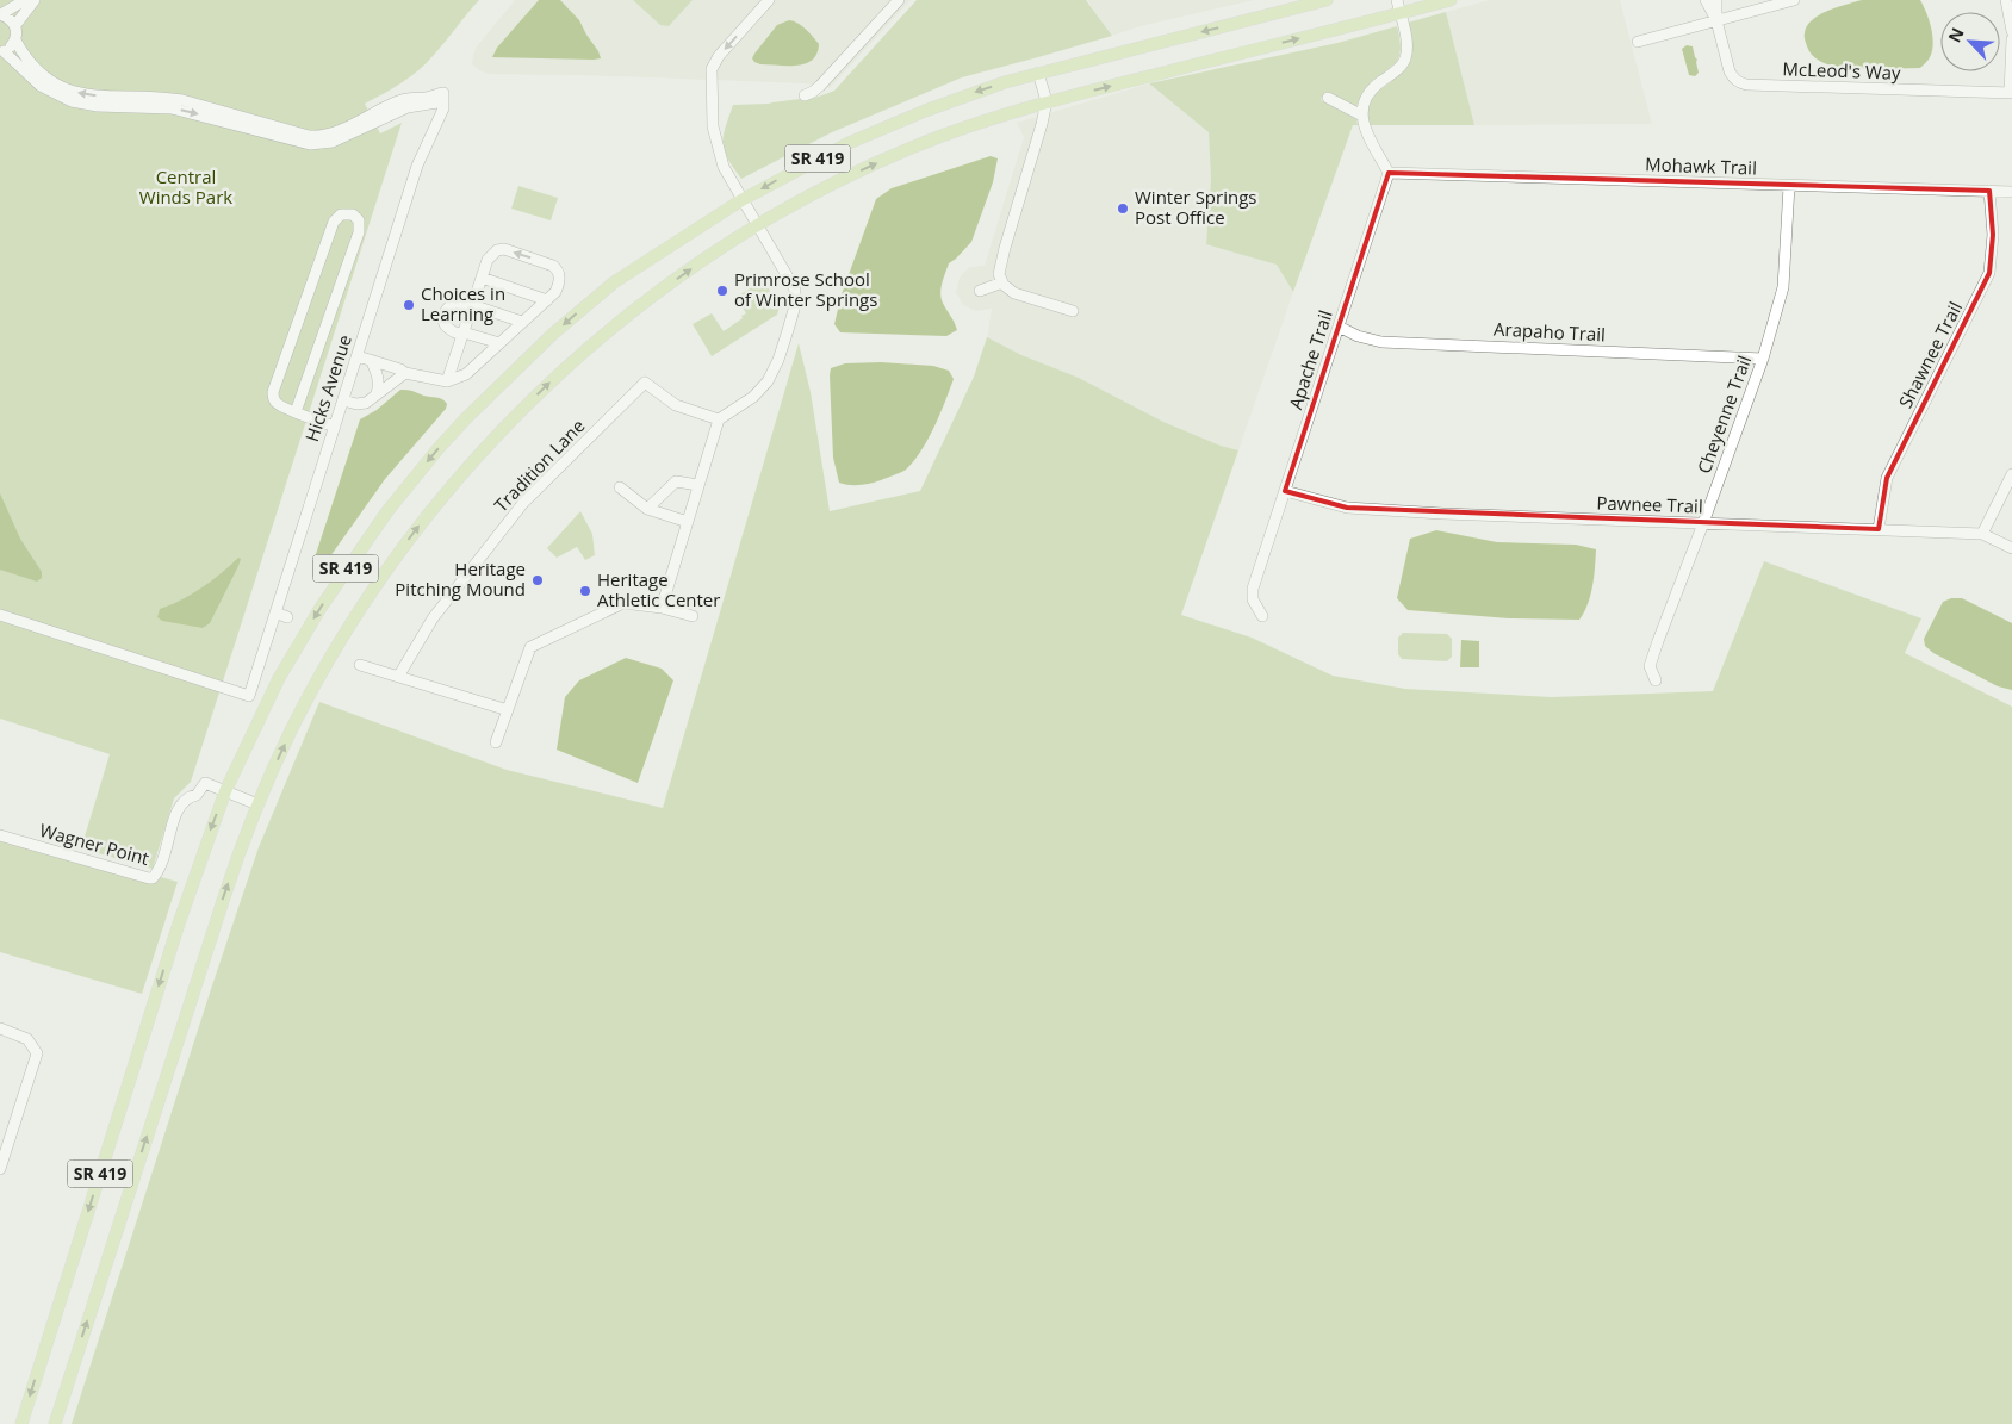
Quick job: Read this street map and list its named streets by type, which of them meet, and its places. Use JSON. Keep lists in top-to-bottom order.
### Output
{
  "streets": {
    "main road": ["SR 419"],
    "street": [
      "McLeod's Way",
      "Mohawk Trail",
      "Arapaho Trail",
      "Shawnee Trail",
      "Apache Trail",
      "Hicks Avenue",
      "Cheyenne Trail",
      "Tradition Lane",
      "Pawnee Trail",
      "Wagner Point"
    ]
  },
  "crossings": [
    ["SR 419", "Wagner Point"],
    ["Mohawk Trail", "Shawnee Trail"],
    ["Mohawk Trail", "Apache Trail"],
    ["Mohawk Trail", "Cheyenne Trail"],
    ["Arapaho Trail", "Apache Trail"],
    ["Arapaho Trail", "Cheyenne Trail"],
    ["Shawnee Trail", "Pawnee Trail"],
    ["Apache Trail", "Pawnee Trail"],
    ["Cheyenne Trail", "Pawnee Trail"]
  ],
  "parks": ["Central Winds Park"],
  "places": [
    "Winter Springs Post Office",
    "Primrose School of Winter Springs",
    "Choices in Learning",
    "Heritage Pitching Mound",
    "Heritage Athletic Center"
  ],
  "north": "top left"
}
